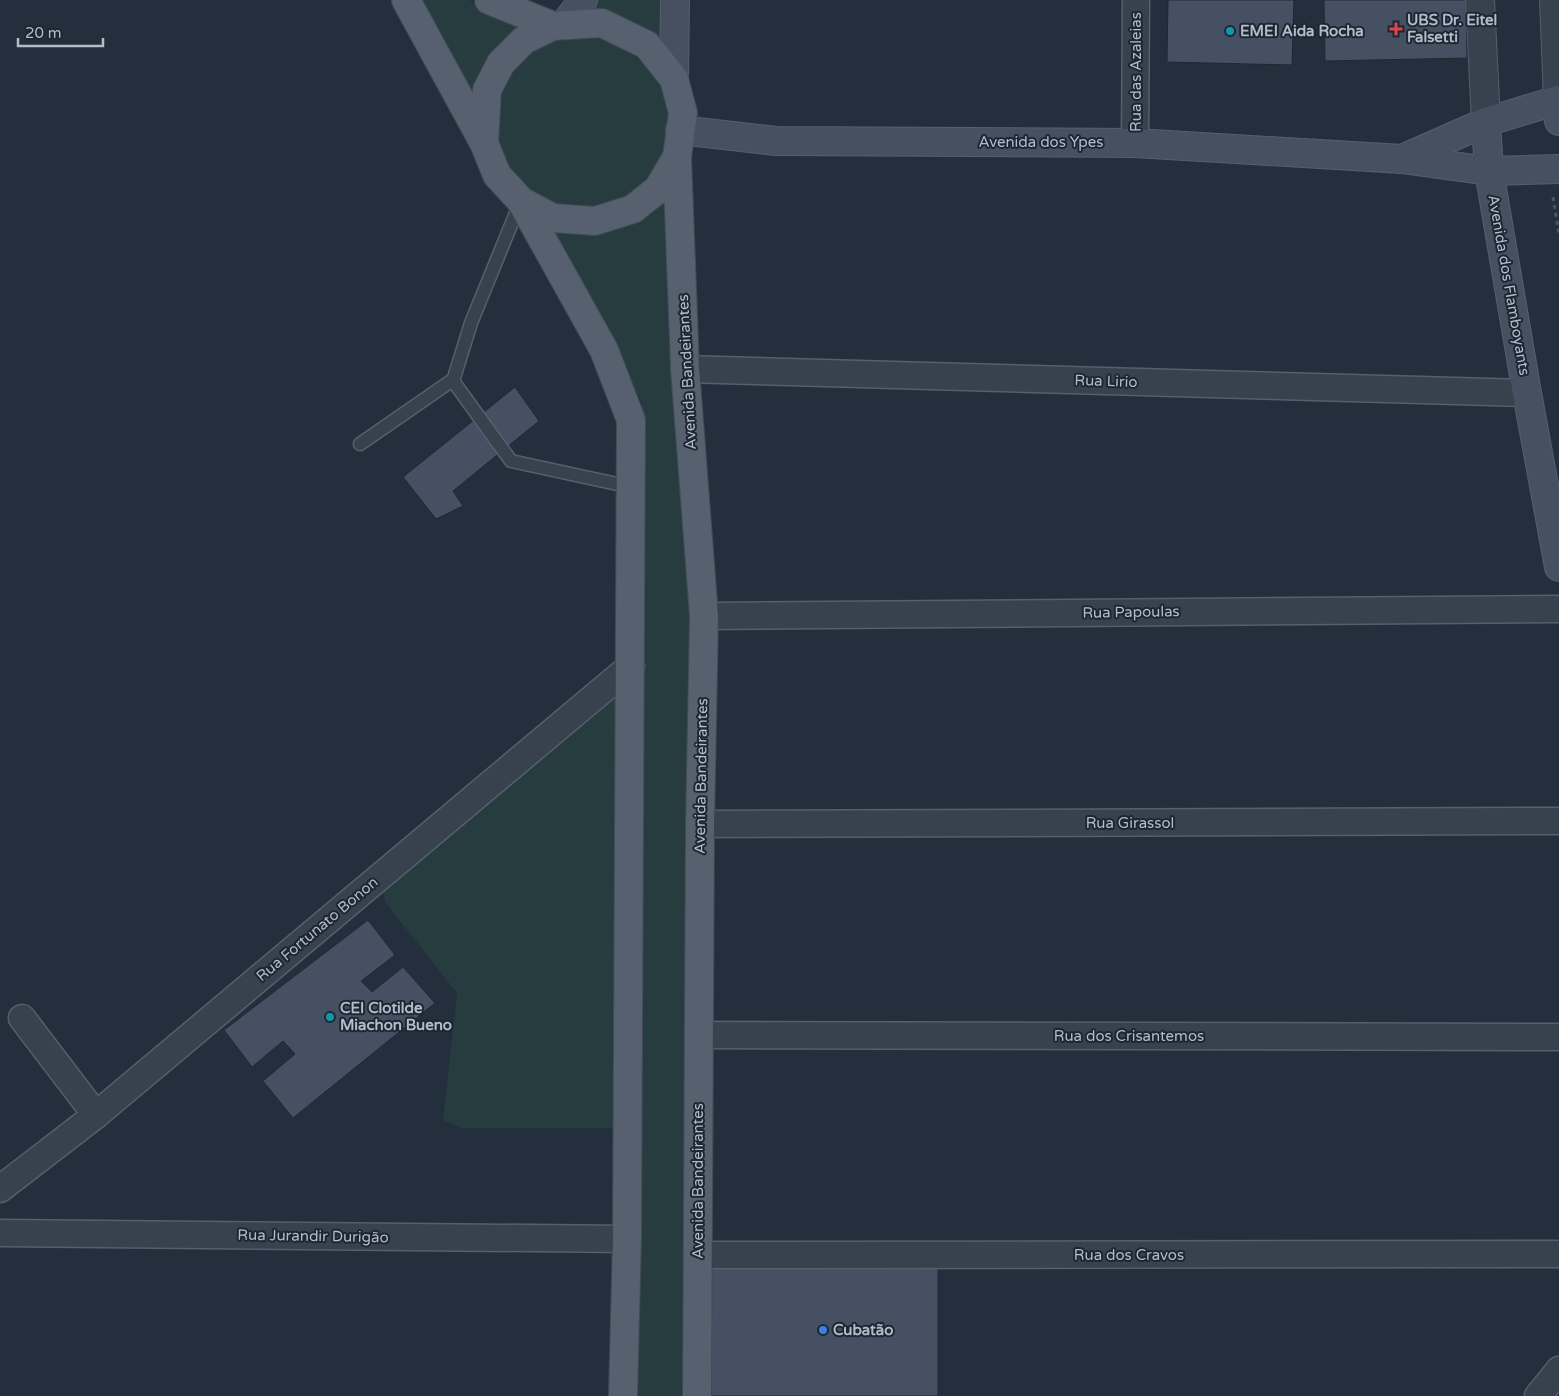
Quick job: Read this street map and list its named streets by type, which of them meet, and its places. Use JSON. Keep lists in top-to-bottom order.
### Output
{
  "streets": {
    "main road": ["Avenida dos Ypes", "Avenida dos Flamboyants", "Avenida Bandeirantes"],
    "street": [
      "Rua das Azaleias",
      "Rua Lirio",
      "Rua Papoulas",
      "Rua Girassol",
      "Rua Fortunato Bonon",
      "Rua dos Crisantemos",
      "Rua Jurandir Durigão",
      "Rua dos Cravos"
    ]
  },
  "crossings": [
    ["Rua das Azaleias", "Avenida dos Ypes"],
    ["Avenida dos Ypes", "Avenida dos Flamboyants"],
    ["Avenida dos Ypes", "Avenida Bandeirantes"],
    ["Avenida dos Flamboyants", "Rua Lirio"],
    ["Avenida Bandeirantes", "Rua Lirio"],
    ["Avenida Bandeirantes", "Rua Papoulas"],
    ["Avenida Bandeirantes", "Rua Girassol"],
    ["Avenida Bandeirantes", "Rua dos Crisantemos"],
    ["Avenida Bandeirantes", "Rua dos Cravos"]
  ],
  "places": {
    "health": ["UBS Dr. Eitel Falsetti"],
    "other": ["EMEI Aida Rocha", "CEI Clotilde Miachon Bueno", "Cubatão"]
  },
  "scale_bar": "20 m"
}
